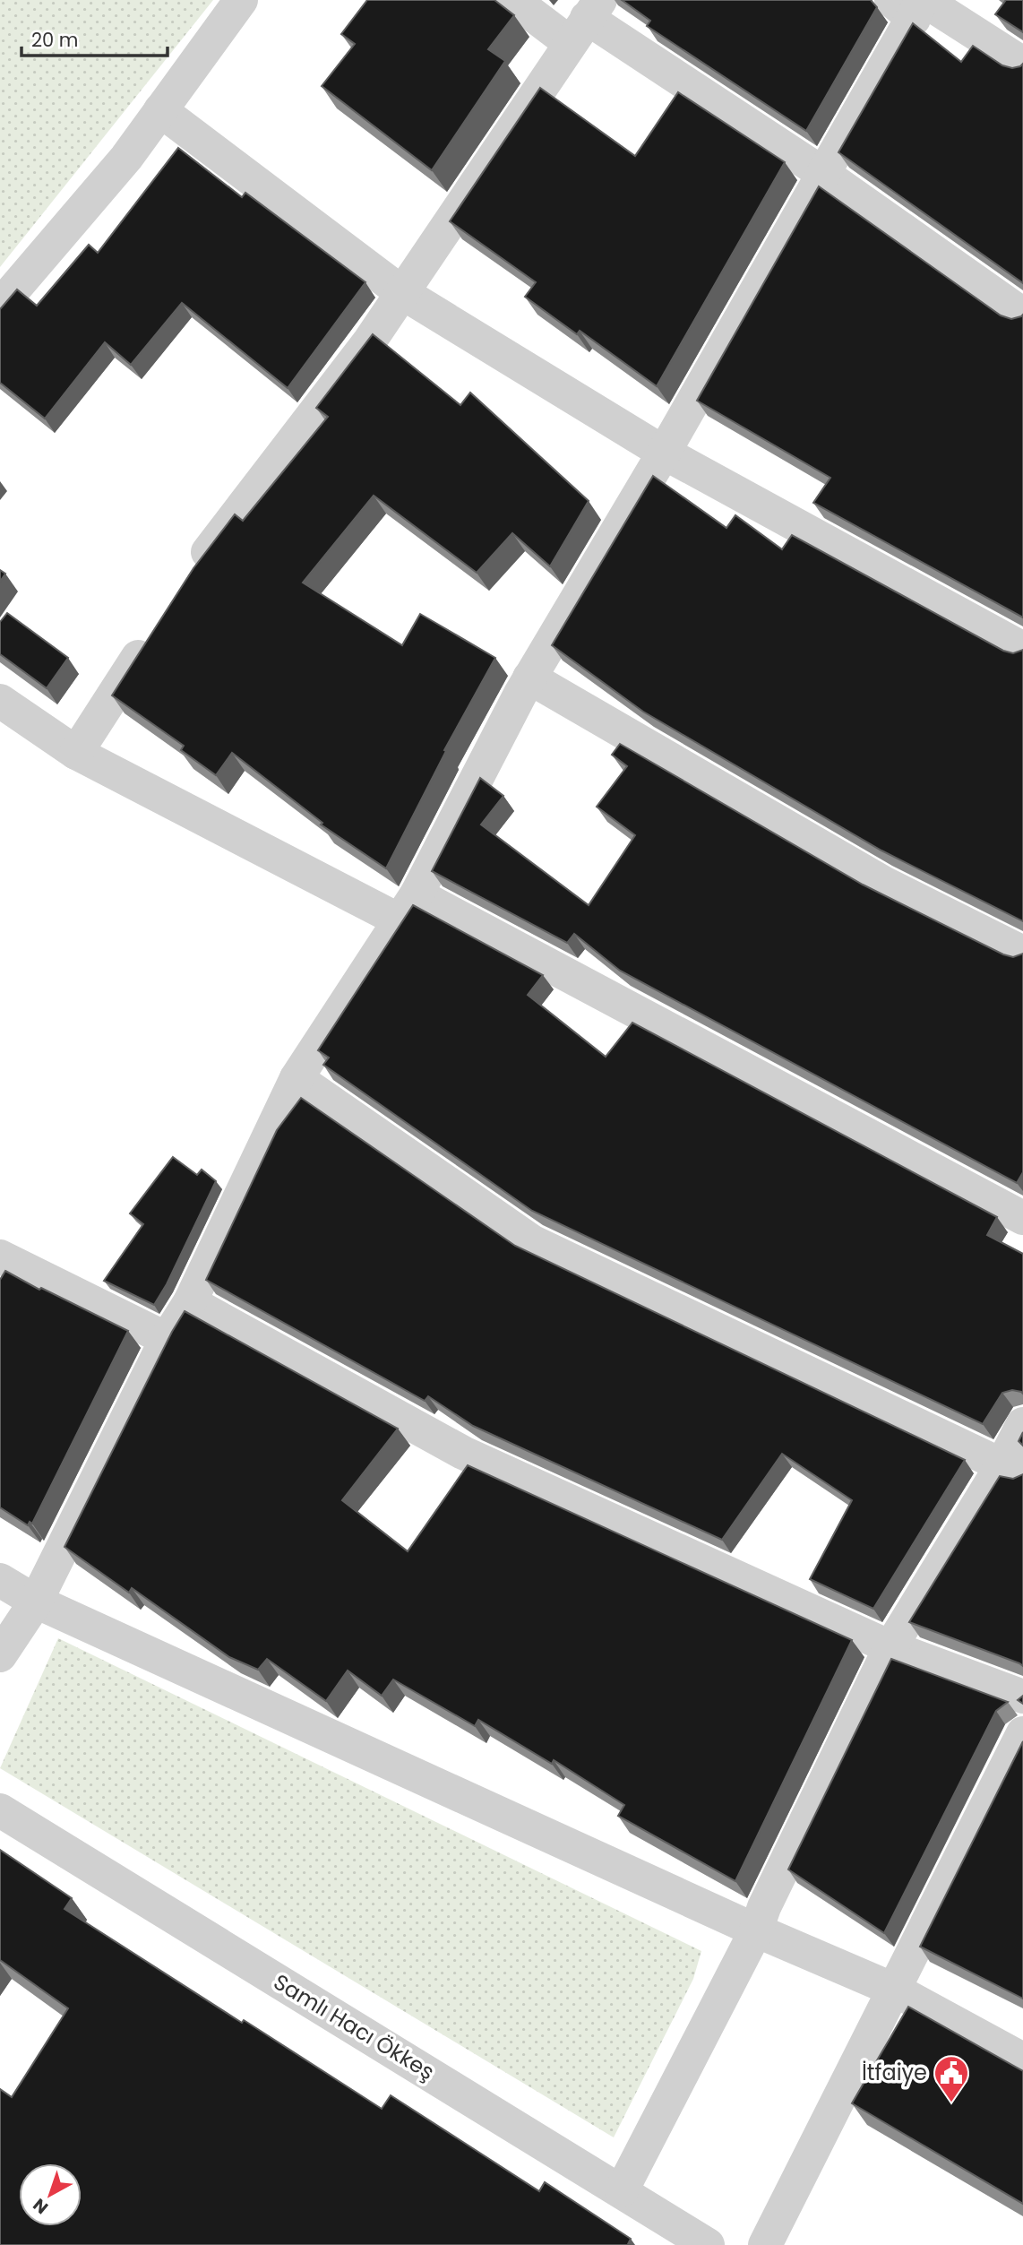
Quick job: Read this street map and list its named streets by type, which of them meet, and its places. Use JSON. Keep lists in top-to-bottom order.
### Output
{
  "streets": {
    "street": ["Samlı Hacı Ökkeş"]
  },
  "places": {
    "public building": ["İtfaiye"]
  },
  "scale_bar": "20 m",
  "north": "bottom left"
}
